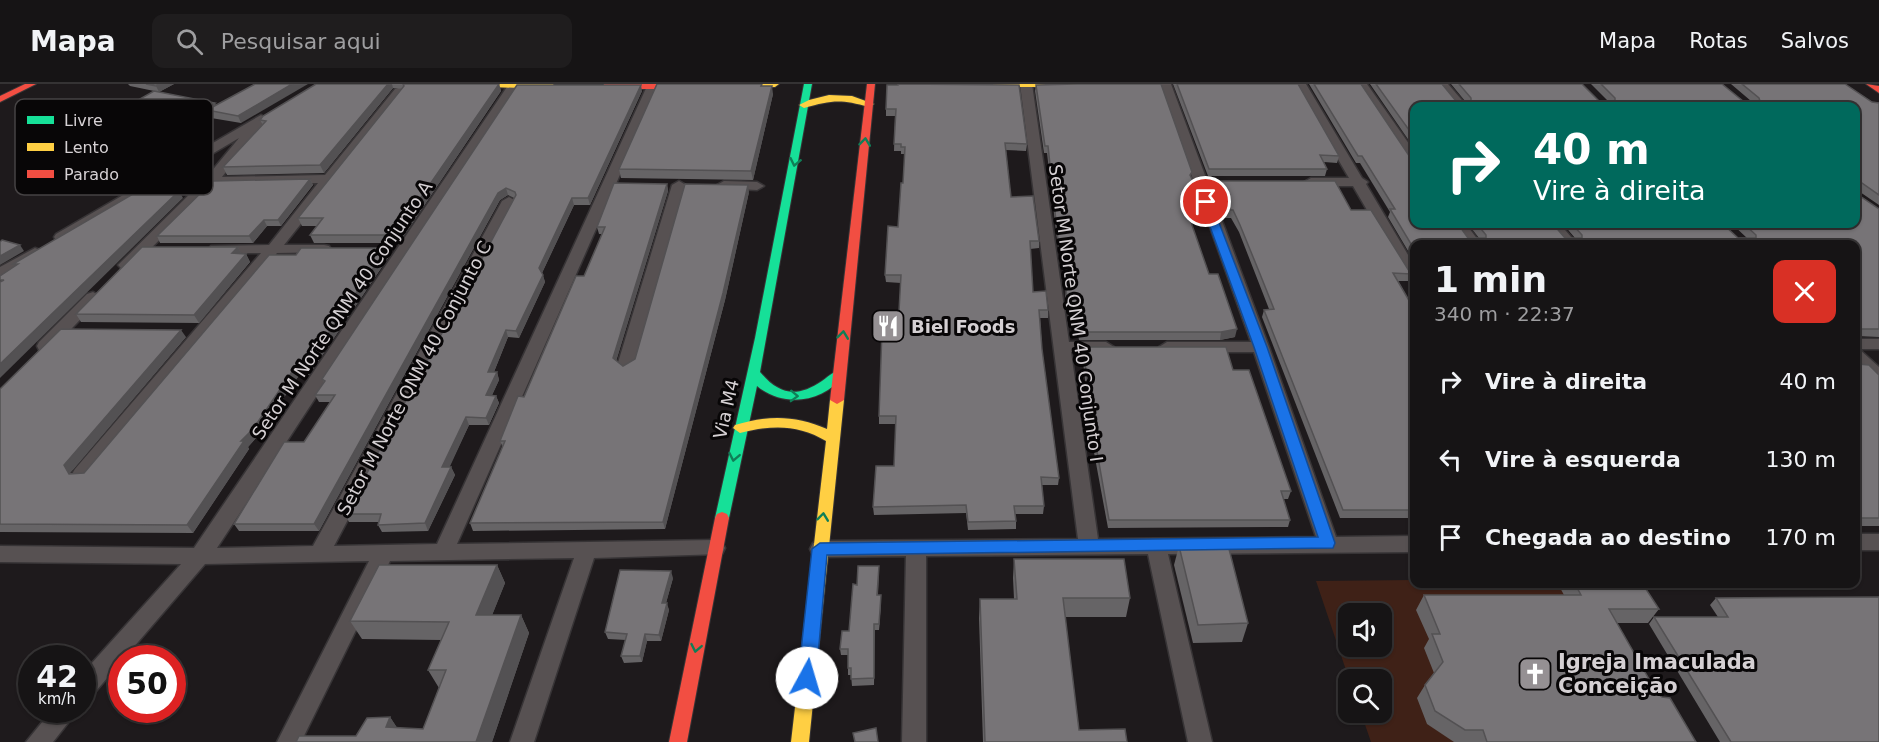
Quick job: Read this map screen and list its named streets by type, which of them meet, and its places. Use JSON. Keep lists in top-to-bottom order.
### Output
{
  "streets": {
    "main road": ["Via M4"],
    "street": ["Setor M Norte QNM 40 Conjunto A", "Setor M Norte QNM 40 Conjunto I", "Setor M Norte QNM 40 Conjunto C"]
  },
  "places": {
    "restaurant": ["Biel Foods"],
    "church": ["Igreja Imaculada Conceição"]
  },
  "legend": ["Livre", "Lento", "Parado"],
  "page": {
    "header": "Mapa",
    "search": "Pesquisar aqui",
    "nav": ["Mapa", "Rotas", "Salvos"],
    "turn": ["40 m", "Vire à direita"],
    "heading": ["1 min", "340 m · 22:37"],
    "list": [
      {
        "name": "Vire à direita",
        "value": "40 m"
      },
      {
        "name": "Vire à esquerda",
        "value": "130 m"
      },
      {
        "name": "Chegada ao destino",
        "value": "170 m"
      }
    ],
    "speed": "42 km/h",
    "limit": "50"
  }
}
